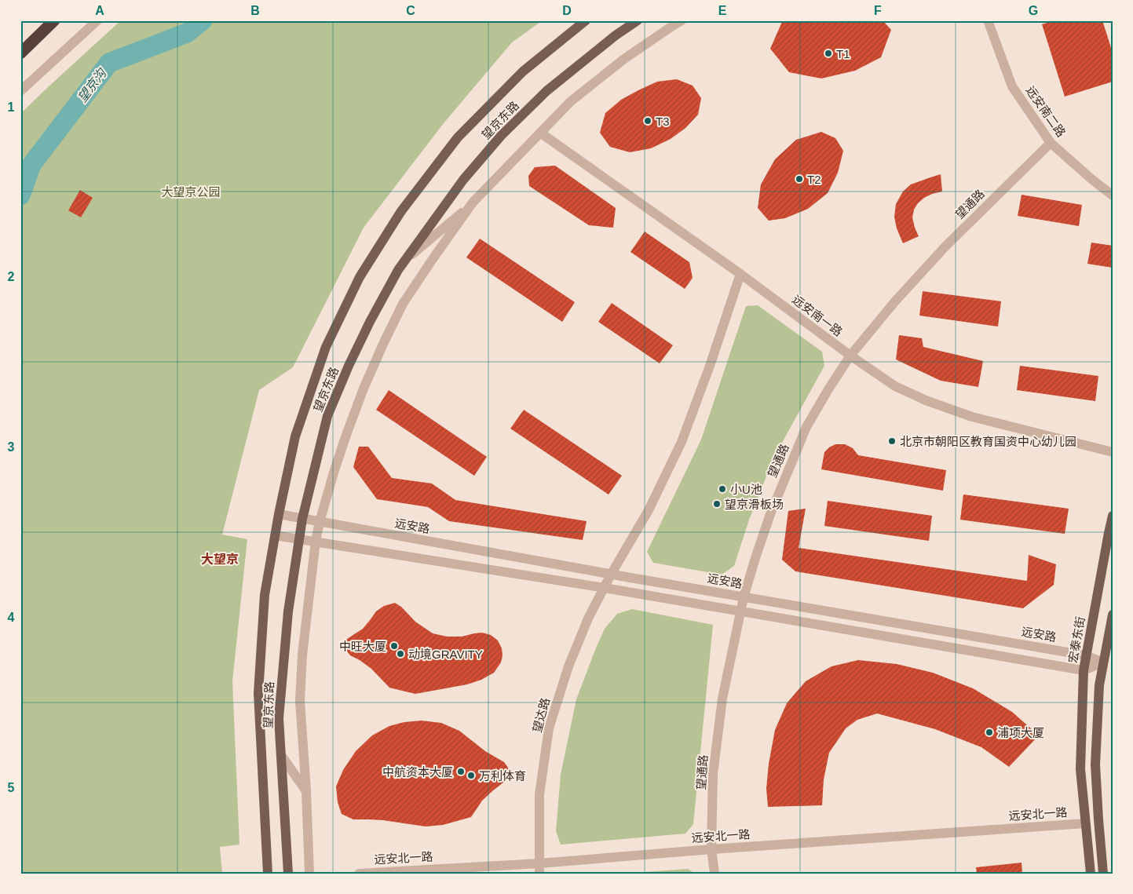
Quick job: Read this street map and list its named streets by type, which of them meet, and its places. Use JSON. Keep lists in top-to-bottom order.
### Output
{
  "streets": {
    "main road": ["望京东路", "宏泰东街"],
    "street": [
      "远安南二路",
      "望通路",
      "远安南一路",
      "远安路",
      "望达路",
      "远安北一路"
    ]
  },
  "crossings": [
    ["远安南二路", "望通路"],
    ["望京东路", "远安路"],
    ["望通路", "远安南一路"],
    ["望通路", "远安路"],
    ["望通路", "远安北一路"],
    ["远安南一路", "望达路"],
    ["远安路", "宏泰东街"],
    ["远安路", "望达路"],
    ["宏泰东街", "远安北一路"],
    ["望达路", "远安北一路"]
  ],
  "districts": ["大望京"],
  "water": ["望京沟"],
  "parks": ["大望京公园"],
  "places": [
    "T1",
    "T3",
    "T2",
    "北京市朝阳区教育国资中心幼儿园",
    "小U池",
    "望京滑板场",
    "中旺大厦",
    "动境GRAVITY",
    "浦项大厦",
    "中航资本大厦",
    "万利体育"
  ],
  "grid": {
    "columns": [
      "A",
      "B",
      "C",
      "D",
      "E",
      "F",
      "G"
    ],
    "rows": [
      "1",
      "2",
      "3",
      "4",
      "5"
    ]
  }
}
